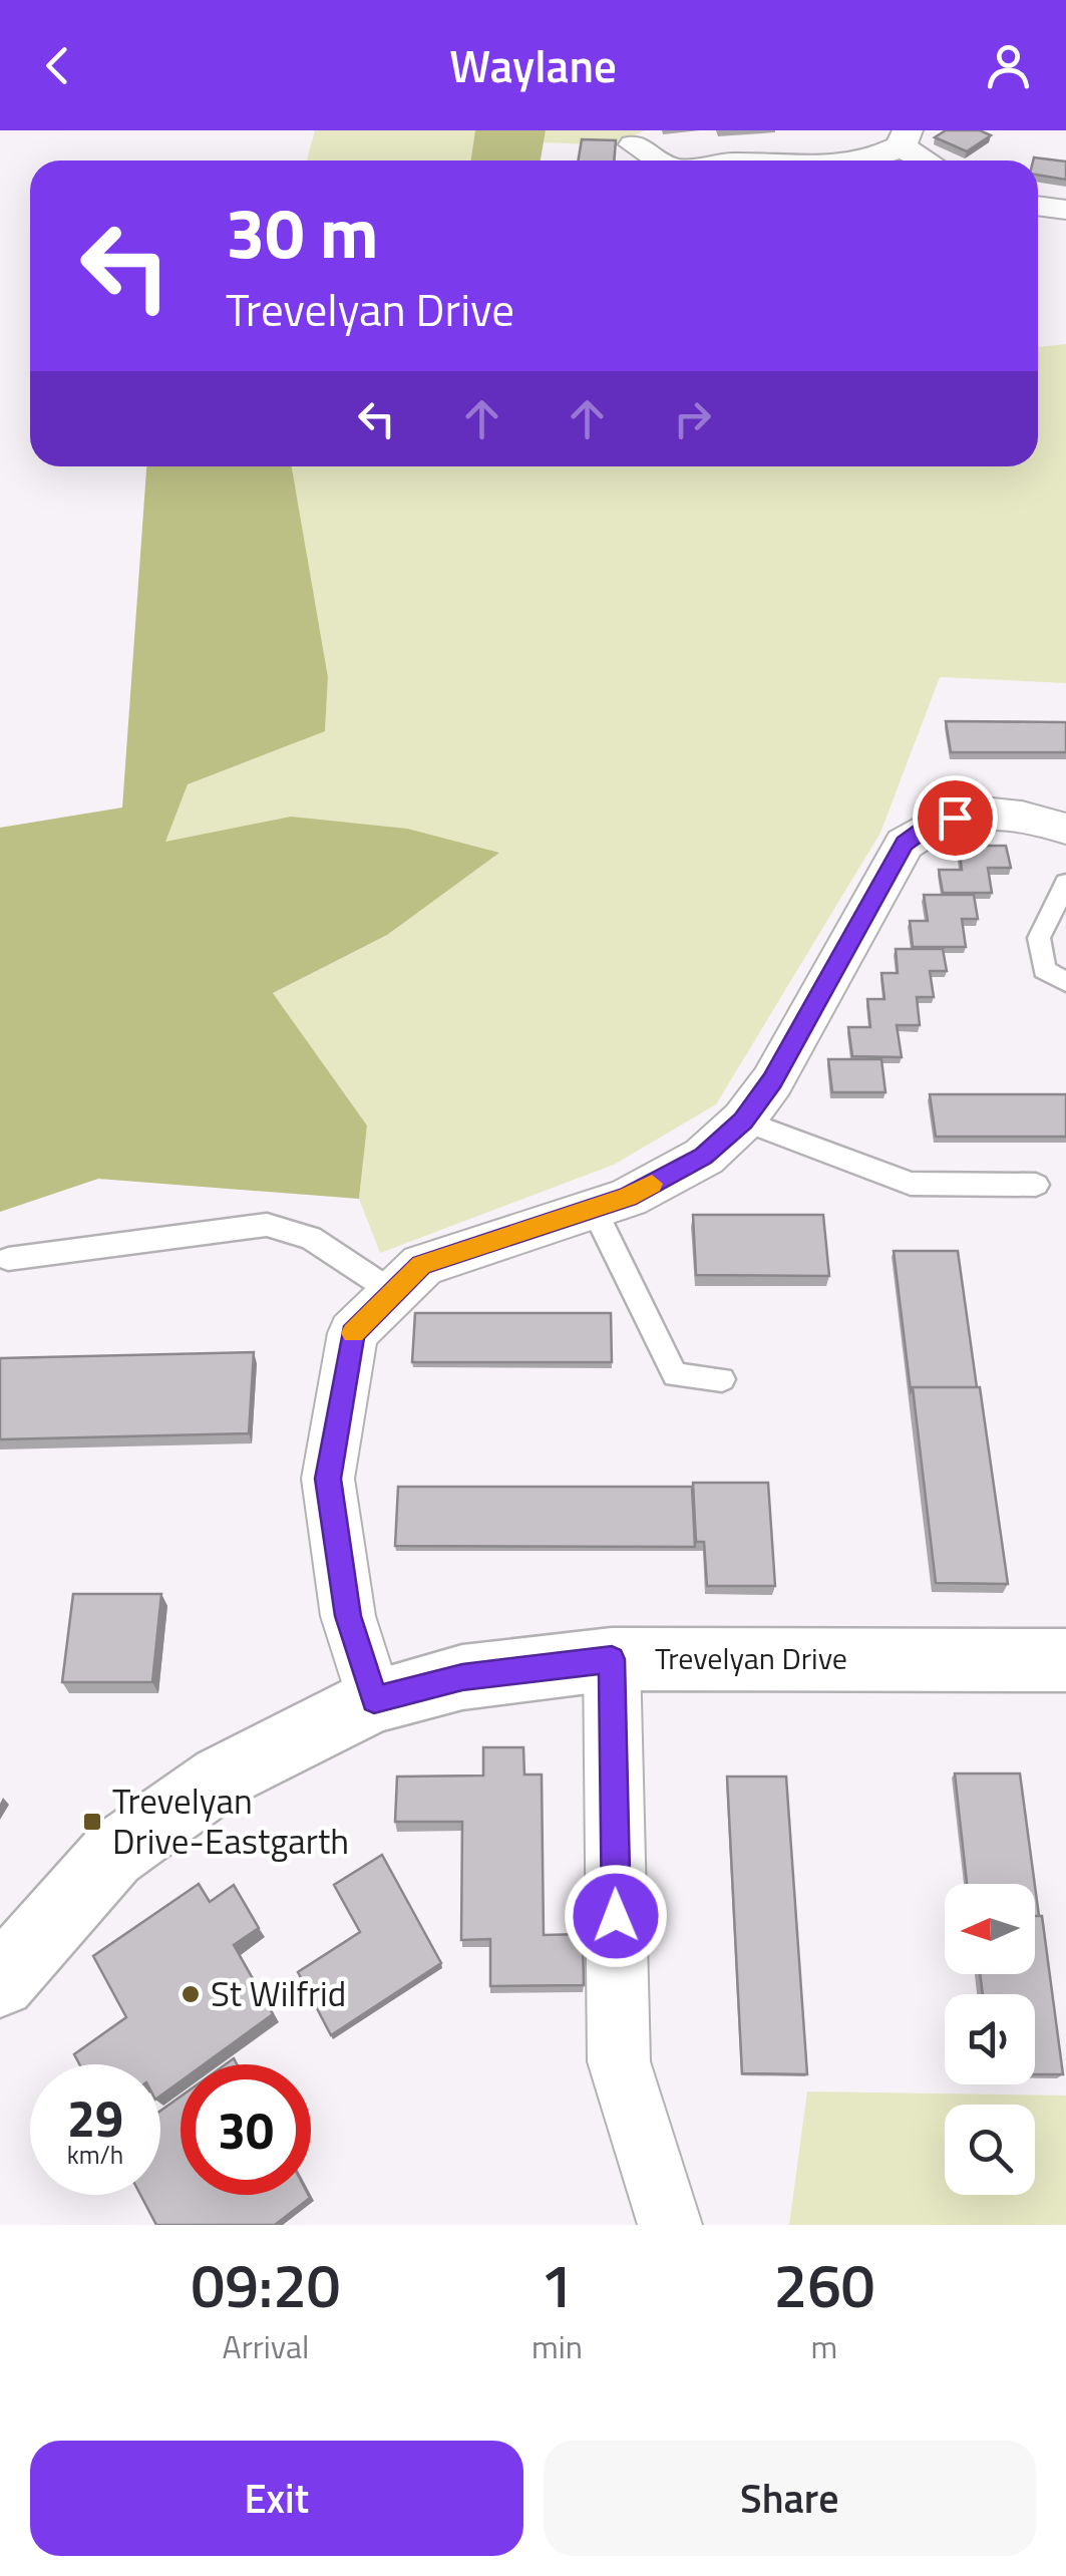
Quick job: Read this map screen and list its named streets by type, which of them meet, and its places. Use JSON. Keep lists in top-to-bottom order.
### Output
{
  "streets": {
    "street": ["Trevelyan Drive"]
  },
  "places": {
    "transit": ["Trevelyan Drive-Eastgarth"],
    "other": ["St Wilfrid"]
  },
  "north": "left",
  "page": {
    "header": "Waylane",
    "turn": ["30 m", "Trevelyan Drive"],
    "speed": "29 km/h",
    "limit": "30",
    "eta": [
      "09:20",
      "Arrival",
      "1",
      "min",
      "260",
      "m"
    ],
    "buttons": ["Exit", "Share"]
  }
}
